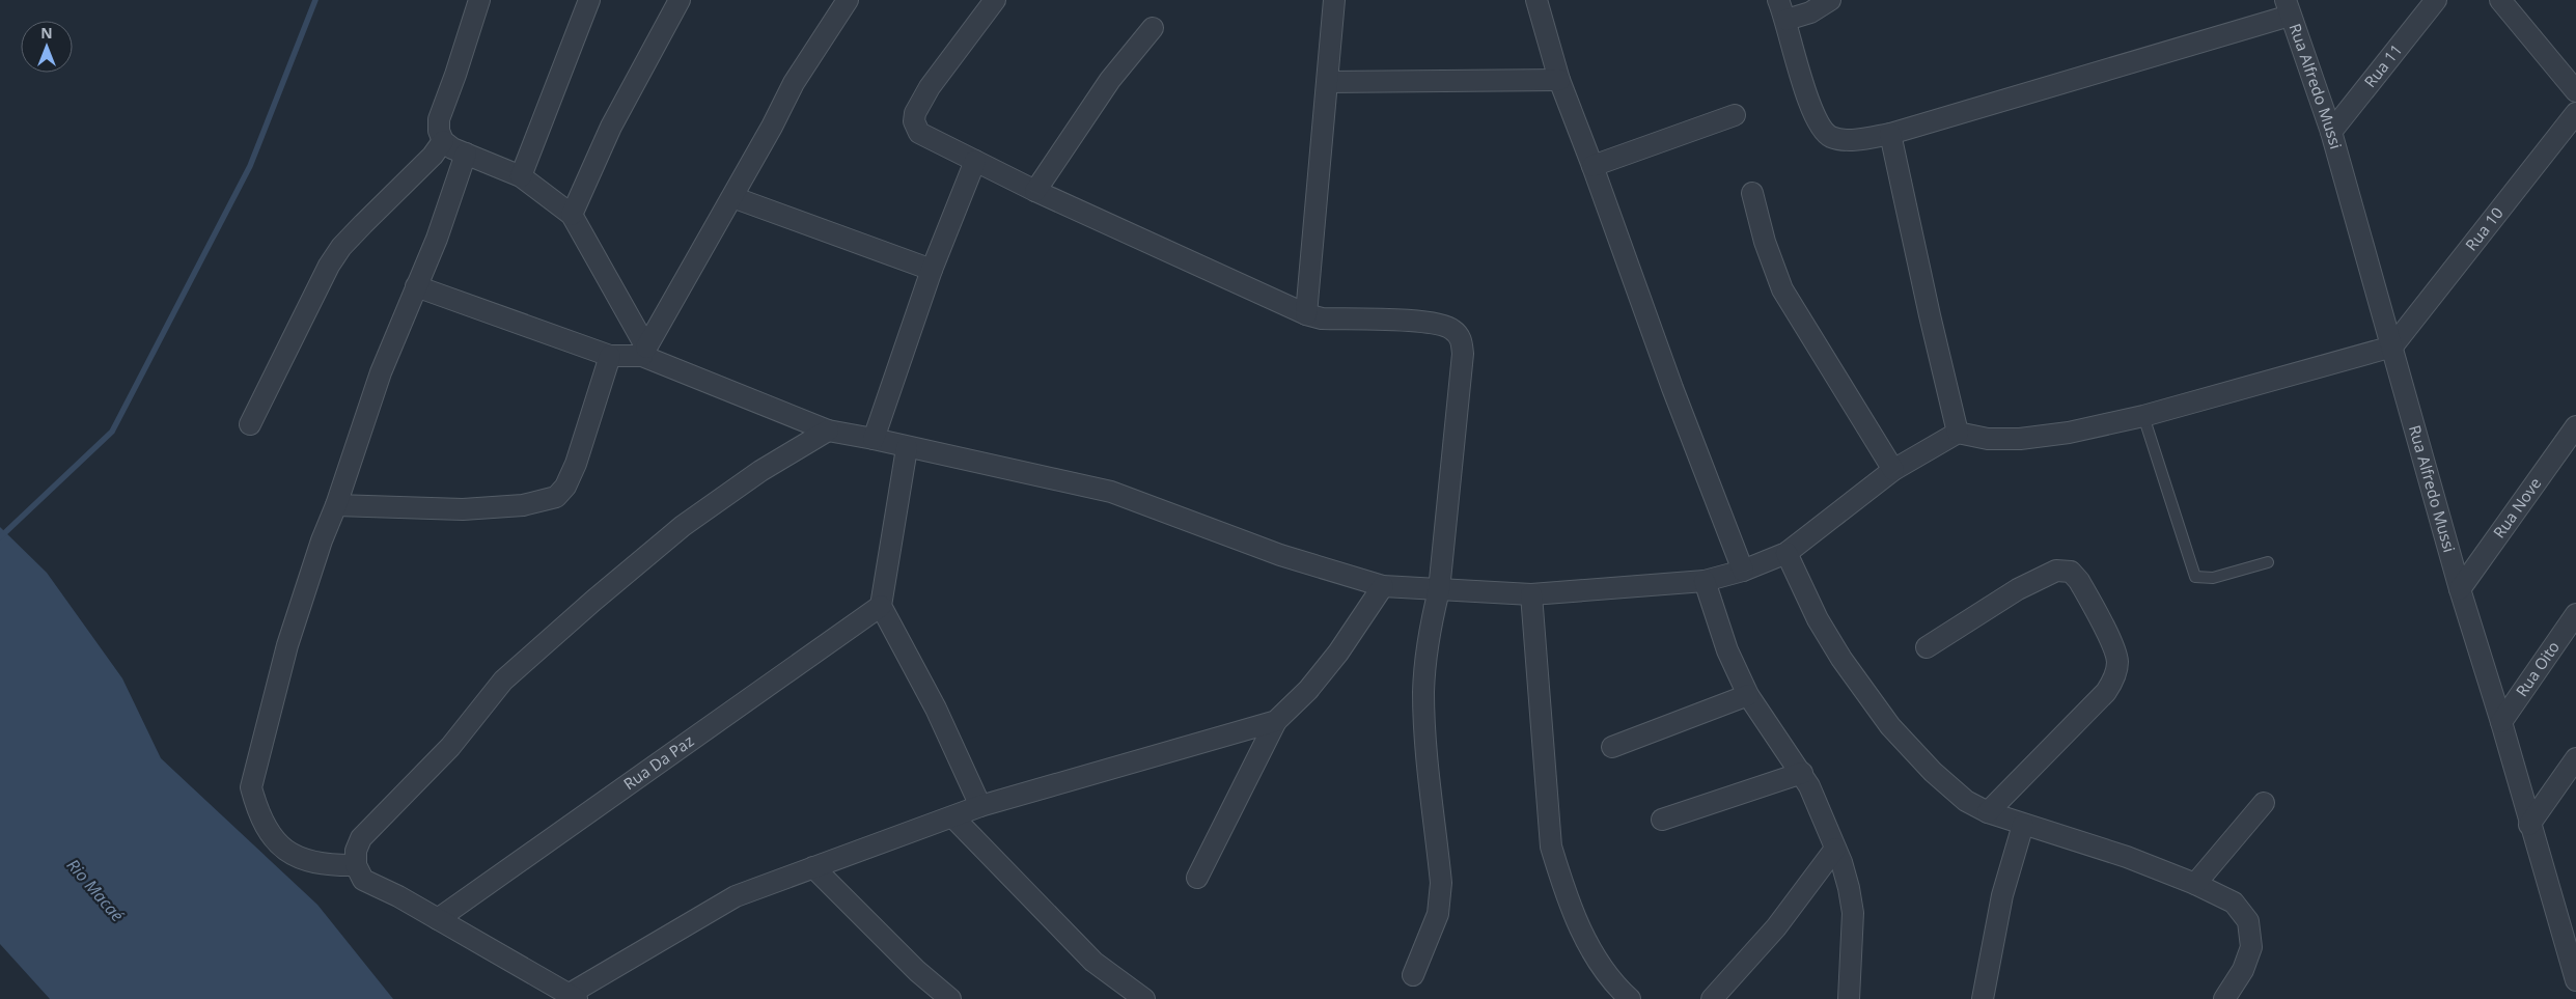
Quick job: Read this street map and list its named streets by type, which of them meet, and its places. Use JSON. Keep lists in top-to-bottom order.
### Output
{
  "streets": {
    "street": [
      "Rua 11",
      "Rua Alfredo Mussi",
      "Rua 10",
      "Rua Nove",
      "Rua Oito",
      "Rua Da Paz"
    ]
  },
  "crossings": [
    ["Rua 11", "Rua Alfredo Mussi"],
    ["Rua Alfredo Mussi", "Rua 10"],
    ["Rua Alfredo Mussi", "Rua Nove"],
    ["Rua Alfredo Mussi", "Rua Oito"]
  ],
  "water": ["Rio Macaé"],
  "north": "top"
}
